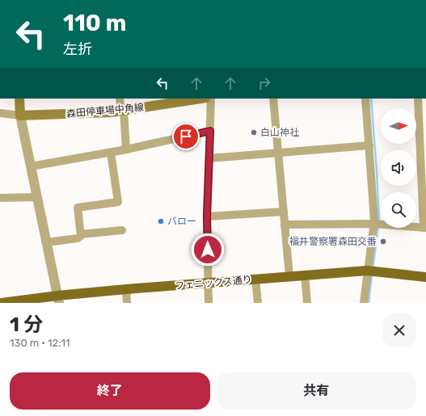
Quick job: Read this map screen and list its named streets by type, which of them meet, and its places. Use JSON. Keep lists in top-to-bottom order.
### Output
{
  "streets": {
    "main road": ["森田停車場中角線", "フェニックス通り"]
  },
  "places": ["白山神社", "バロー", "福井警察署森田交番"],
  "north": "right",
  "page": {
    "turn": ["110 m", "左折"],
    "heading": ["1 分", "130 m · 12:11"],
    "buttons": ["終了", "共有"]
  }
}
